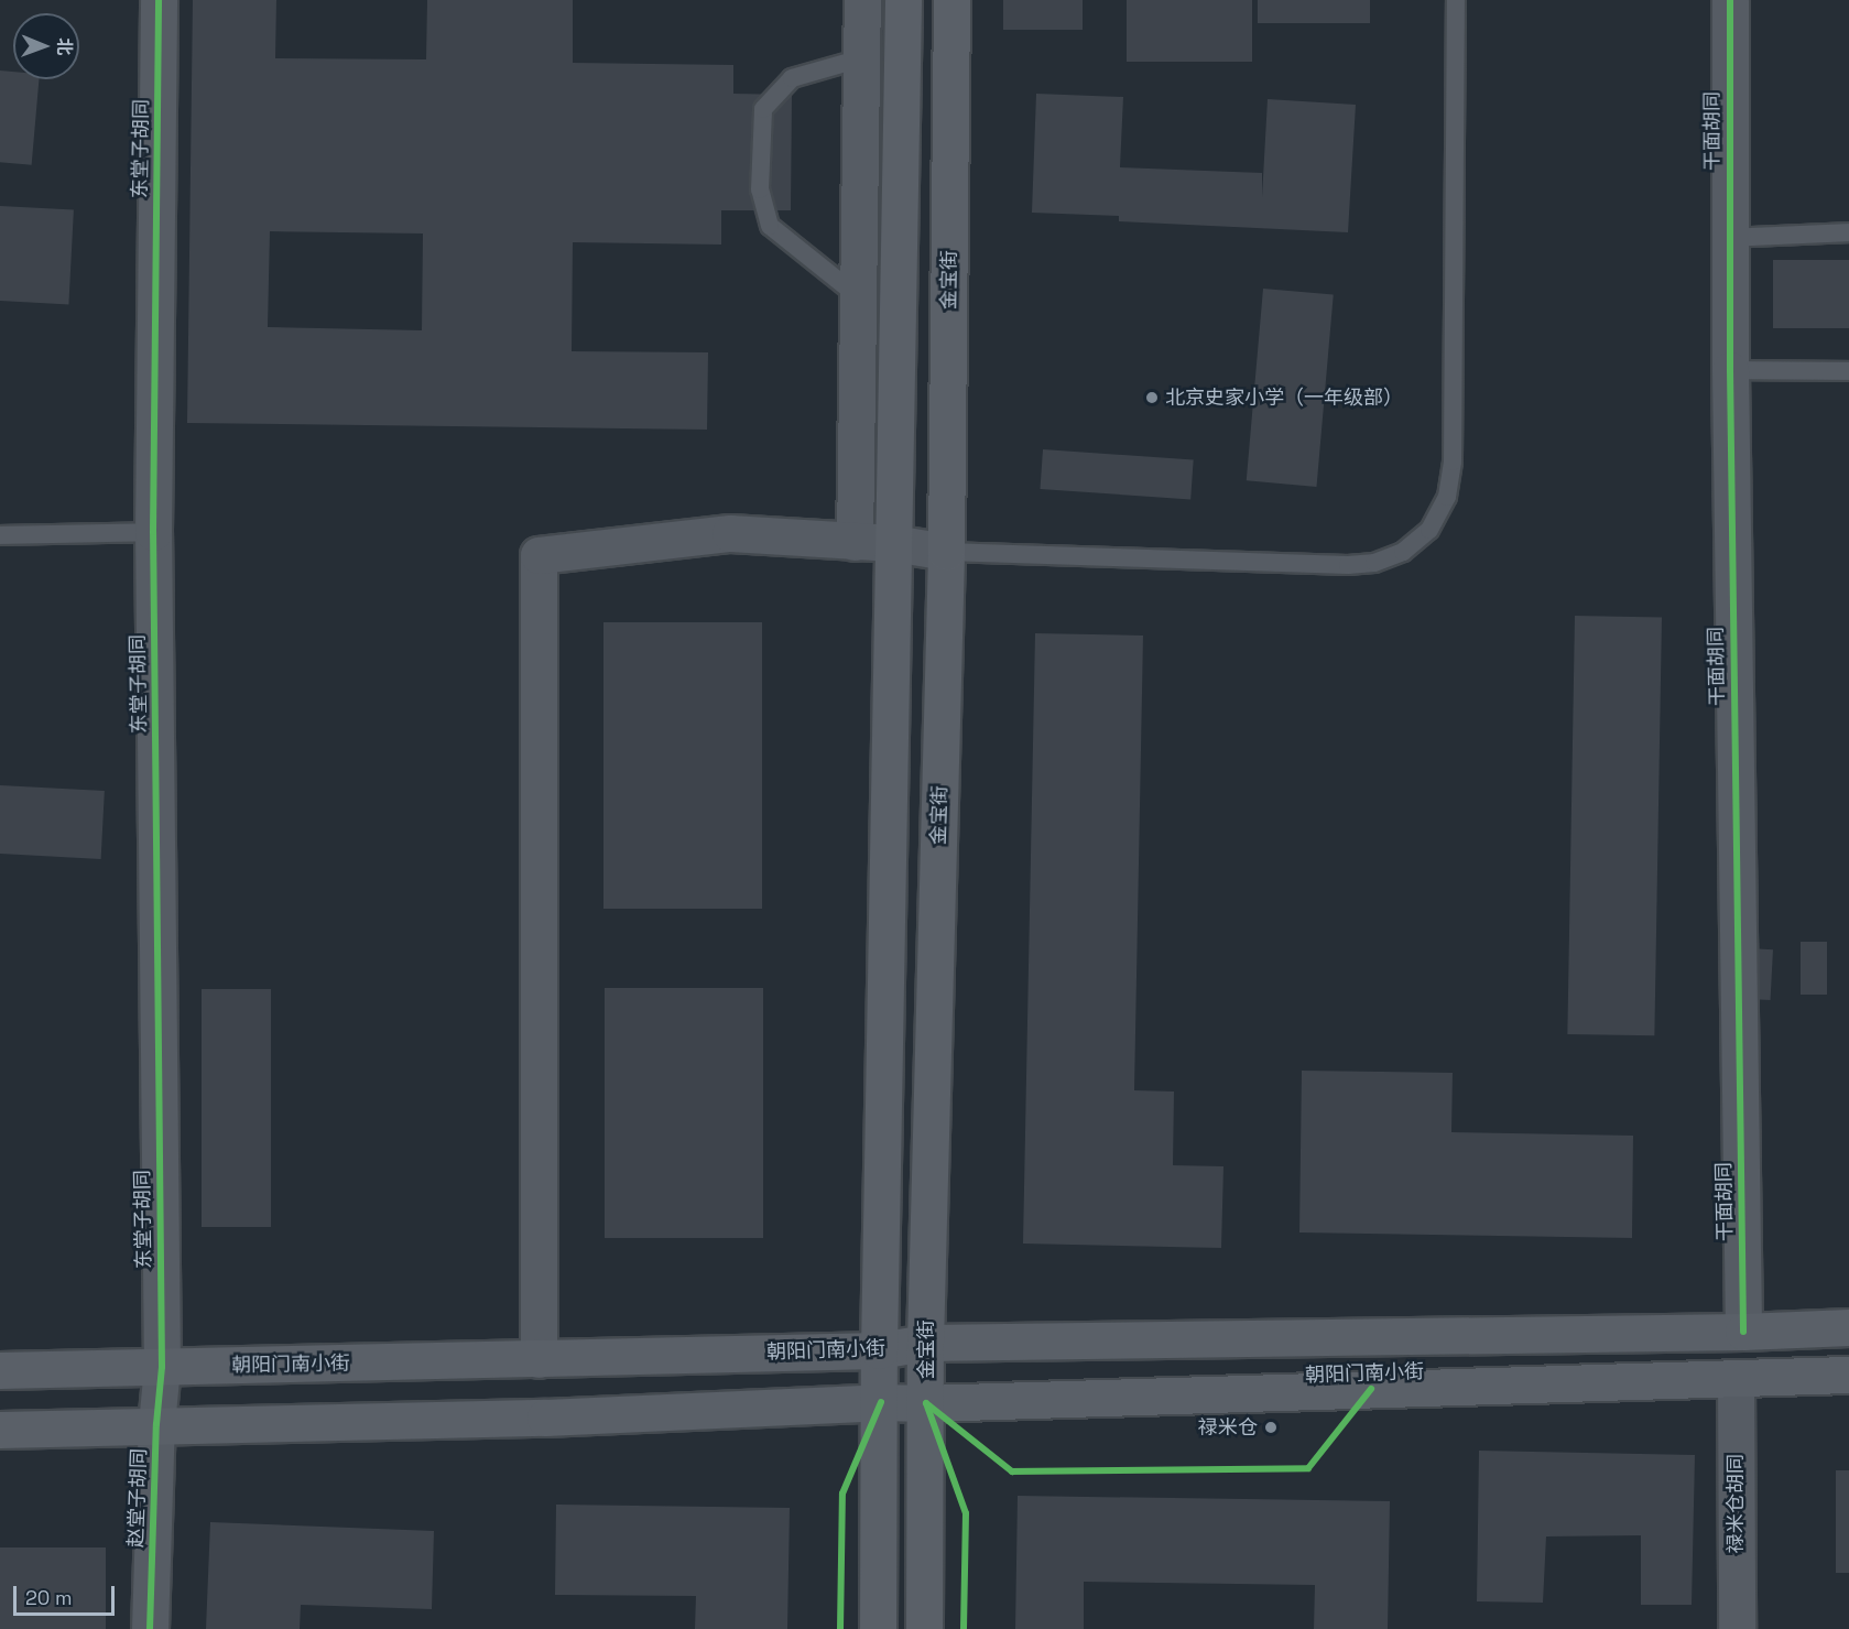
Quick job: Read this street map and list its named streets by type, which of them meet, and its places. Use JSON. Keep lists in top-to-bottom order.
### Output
{
  "streets": {
    "main road": ["金宝街", "朝阳门南小街"],
    "street": [
      "干面胡同",
      "东堂子胡同",
      "赵堂子胡同",
      "禄米仓胡同"
    ]
  },
  "crossings": [
    ["干面胡同", "朝阳门南小街"],
    ["东堂子胡同", "朝阳门南小街"],
    ["东堂子胡同", "赵堂子胡同"],
    ["金宝街", "朝阳门南小街"],
    ["朝阳门南小街", "赵堂子胡同"],
    ["朝阳门南小街", "禄米仓胡同"]
  ],
  "places": ["北京史家小学（一年级部）", "禄米仓"],
  "scale_bar": "20 m",
  "north": "right"
}
